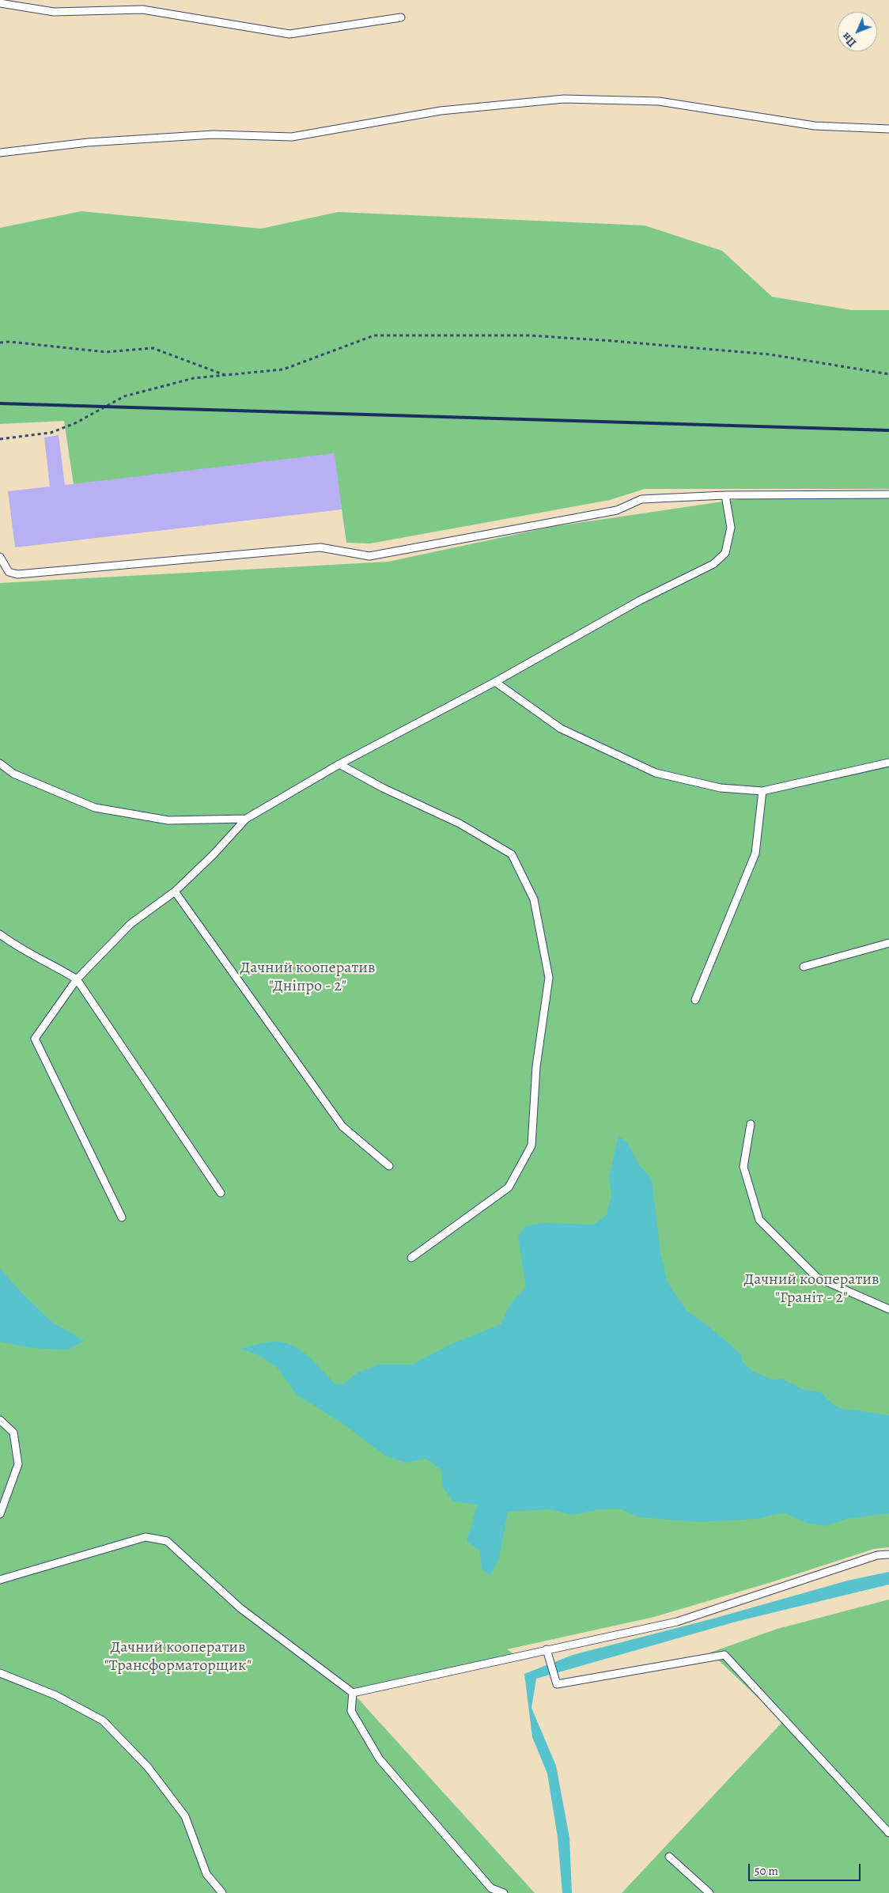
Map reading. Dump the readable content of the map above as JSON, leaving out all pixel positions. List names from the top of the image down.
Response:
{
  "parks": ["Дачний кооператив \"Дніпро - 2\"", "Дачний кооператив \"Граніт - 2\"", "Дачний кооператив \"Трансформаторщик\""],
  "scale_bar": "50 m",
  "north": "bottom left"
}
